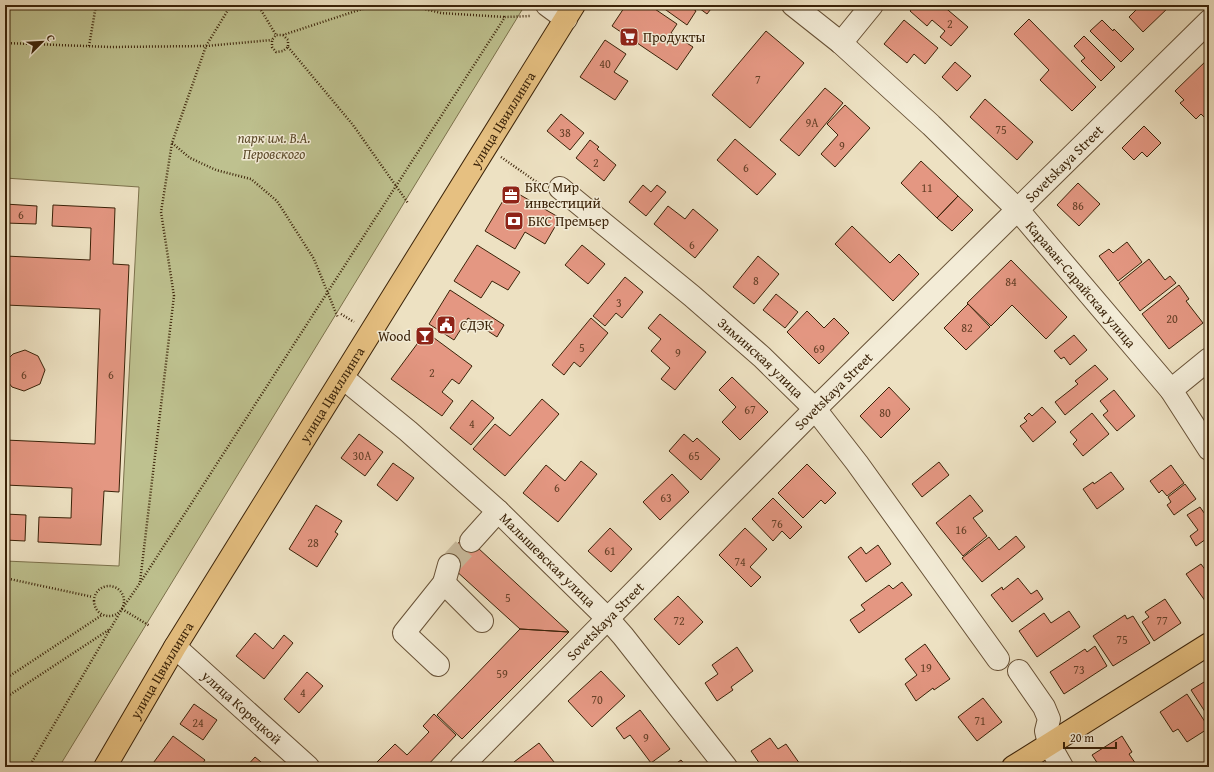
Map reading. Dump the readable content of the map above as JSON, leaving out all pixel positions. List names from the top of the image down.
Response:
{
  "streets": {
    "main road": ["улица Цвиллинга"],
    "street": [
      "Sovetskaya Street",
      "Караван-Сарайская улица",
      "Зиминская улица",
      "Малышевская улица",
      "улица Корецкой"
    ]
  },
  "crossings": [
    ["улица Цвиллинга", "Малышевская улица"],
    ["улица Цвиллинга", "улица Корецкой"],
    ["Sovetskaya Street", "Караван-Сарайская улица"],
    ["Sovetskaya Street", "Зиминская улица"],
    ["Sovetskaya Street", "Малышевская улица"]
  ],
  "parks": ["парк им. В.А. Перовского"],
  "places": {
    "supermarket": ["Продукты"],
    "office": ["БКС Мир инвестиций"],
    "bank": ["БКС Премьер"],
    "public building": ["СДЭК"],
    "bar": ["Wood"]
  },
  "house_numbers": [
    "2",
    "40",
    "7",
    "9А",
    "75",
    "38",
    "9",
    "2",
    "6",
    "11",
    "86",
    "6",
    "6",
    "8",
    "84",
    "3",
    "20",
    "82",
    "5",
    "69",
    "9",
    "2",
    "6",
    "6",
    "67",
    "80",
    "4",
    "30А",
    "65",
    "6",
    "63",
    "76",
    "16",
    "28",
    "61",
    "74",
    "5",
    "72",
    "77",
    "75",
    "19",
    "73",
    "59",
    "4",
    "70",
    "71",
    "24",
    "9"
  ],
  "scale_bar": "20 m",
  "north": "top right"
}
